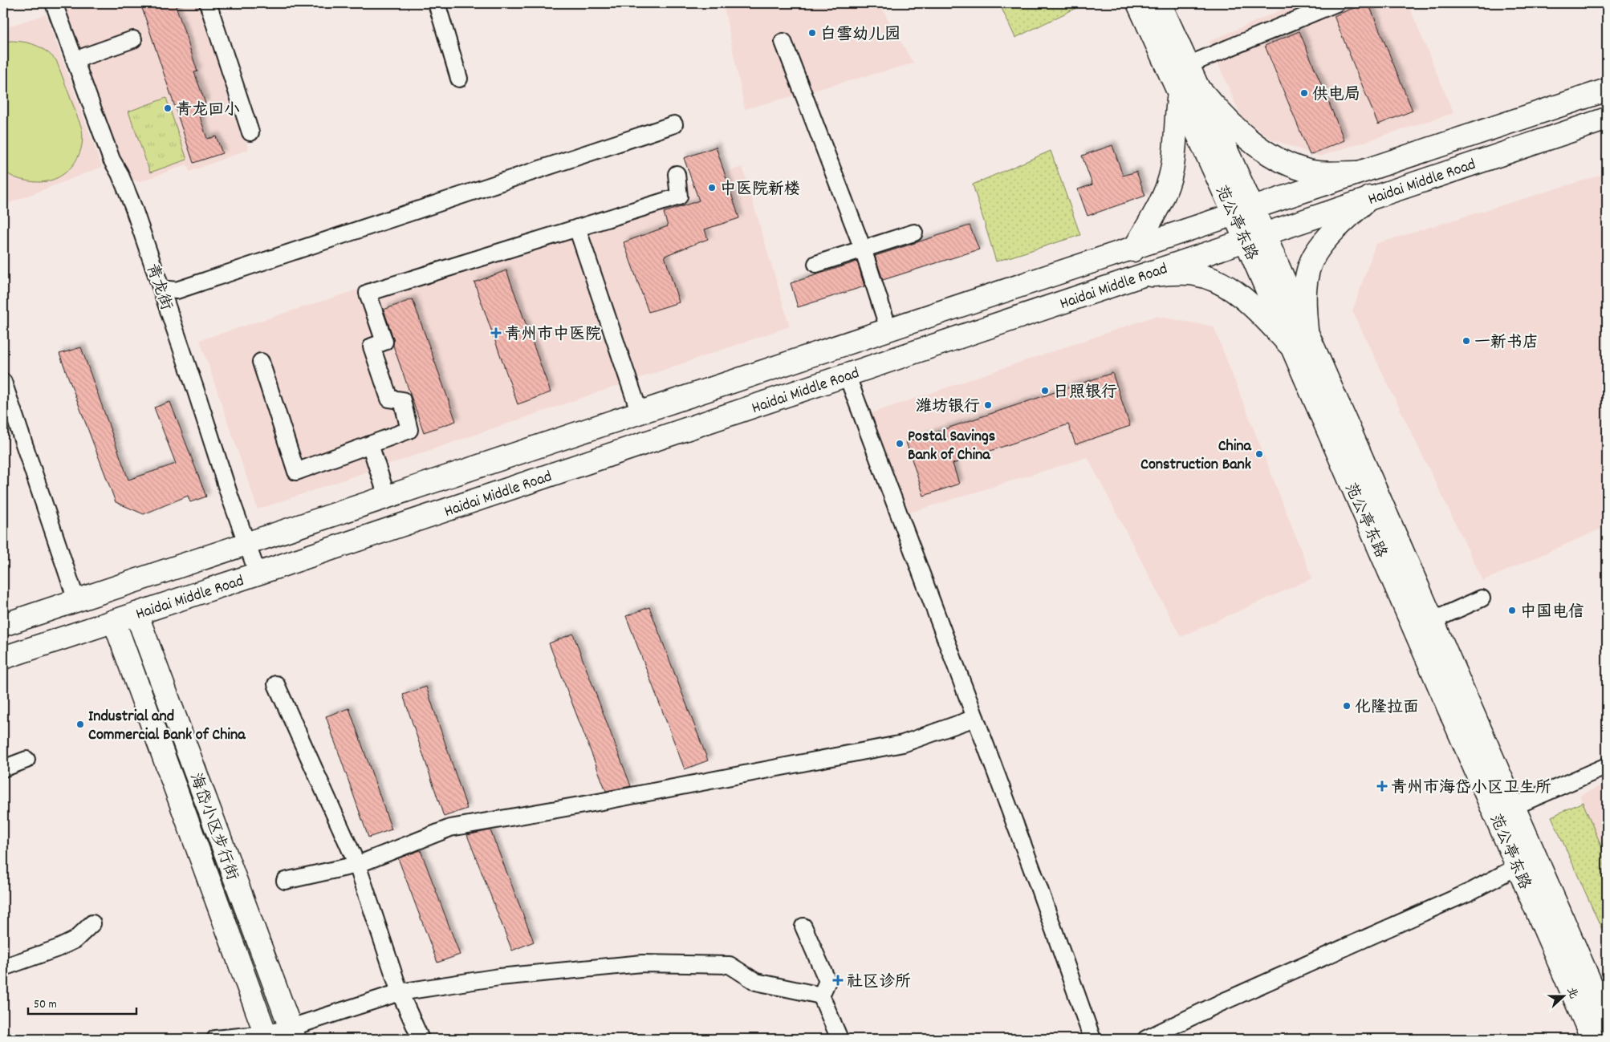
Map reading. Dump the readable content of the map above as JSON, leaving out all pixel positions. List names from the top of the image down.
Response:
{
  "streets": {
    "main road": ["Haidai Middle Road", "范公亭东路", "海岱小区步行街"],
    "street": ["青龙街"]
  },
  "crossings": [
    ["Haidai Middle Road", "范公亭东路"],
    ["Haidai Middle Road", "青龙街"],
    ["Haidai Middle Road", "海岱小区步行街"]
  ],
  "places": {
    "other": [
      "白雪幼儿园",
      "供电局",
      "青龙回小",
      "中医院新楼",
      "一新书店",
      "日照银行",
      "潍坊银行",
      "Postal Savings Bank of China",
      "China Construction Bank",
      "中国电信",
      "化隆拉面",
      "Industrial and Commercial Bank of China"
    ],
    "health": ["青州市中医院", "青州市海岱小区卫生所", "社区诊所"]
  },
  "scale_bar": "50 m",
  "north": "right"
}
